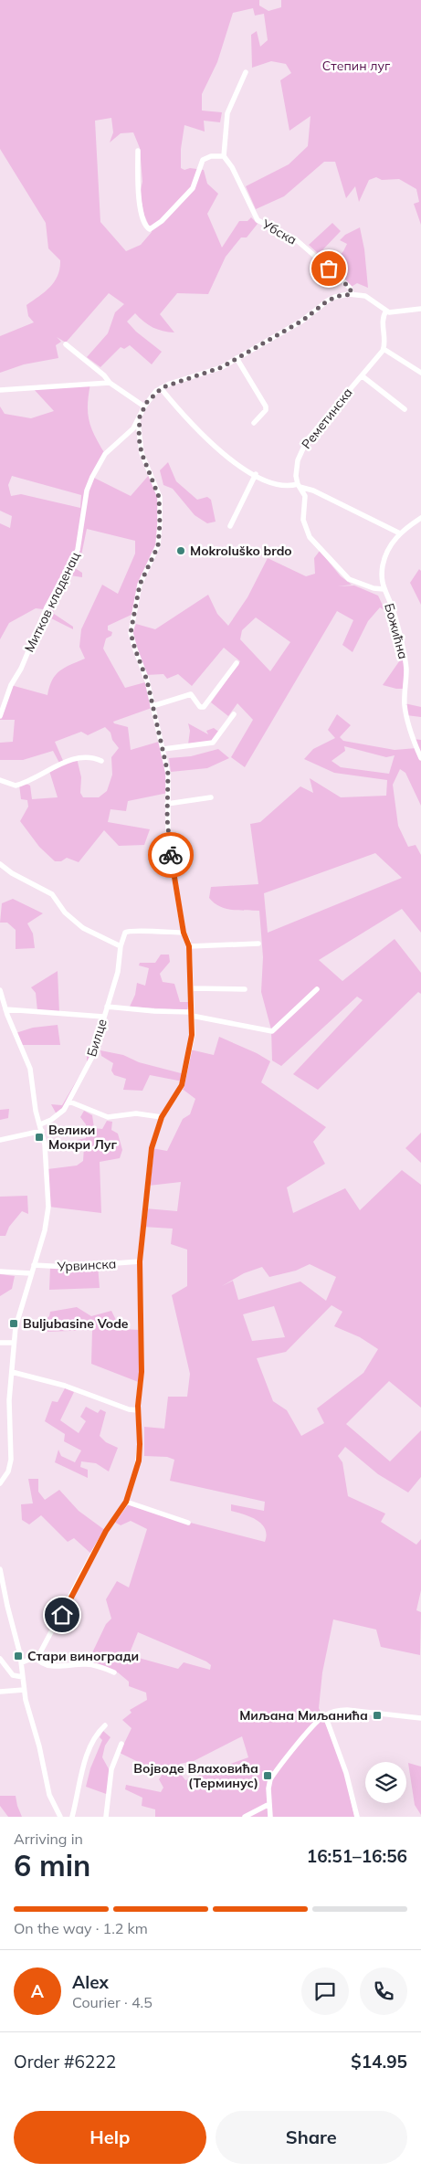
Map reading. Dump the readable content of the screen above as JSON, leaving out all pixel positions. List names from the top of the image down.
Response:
{
  "streets": {
    "street": [
      "Убска",
      "Реметинска",
      "Митков кладенац",
      "Божићна",
      "Билце",
      "Урвинска"
    ]
  },
  "crossings": [
    ["Реметинска", "Божићна"]
  ],
  "parks": ["Степин луг"],
  "places": {
    "other": ["Mokroluško brdo"],
    "transit": [
      "Велики Мокри Луг",
      "Buljubasine Vode",
      "Стари виногради",
      "Миљана Миљанића",
      "Војводе Влаховића (Терминус)"
    ]
  },
  "page": {
    "heading": ["6 min", "Arriving in", "16:51–16:56"],
    "panel": [
      "Alex",
      "Courier · 4.5",
      "Order #6222",
      "$14.95"
    ],
    "bar": "On the way · 1.2 km",
    "round": "A",
    "buttons": ["Help", "Share"]
  }
}
